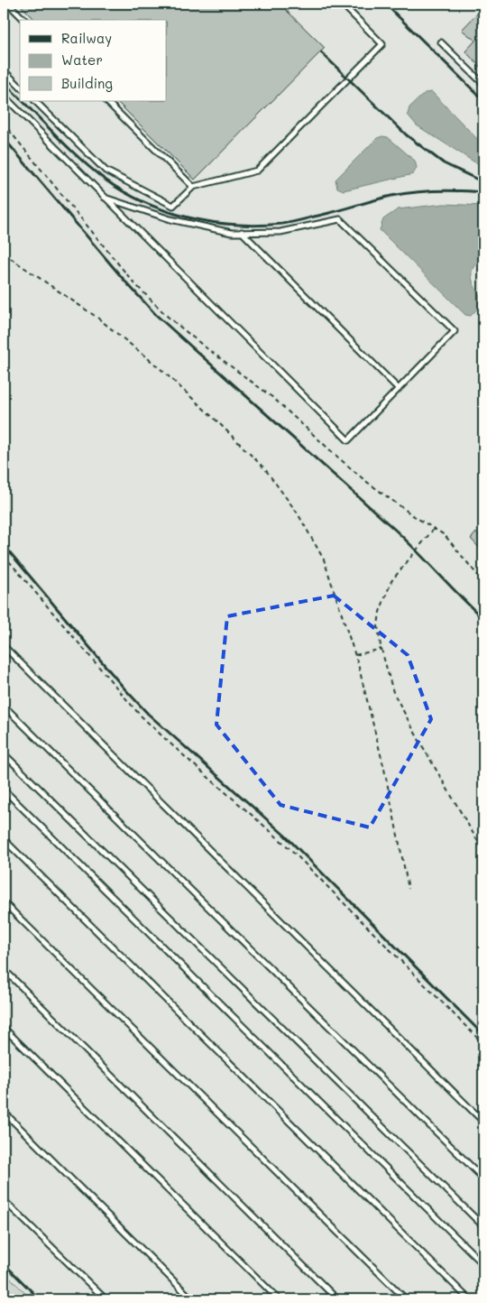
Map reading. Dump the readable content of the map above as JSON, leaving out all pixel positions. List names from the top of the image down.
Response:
{
  "legend": ["Railway", "Water", "Building"]
}
